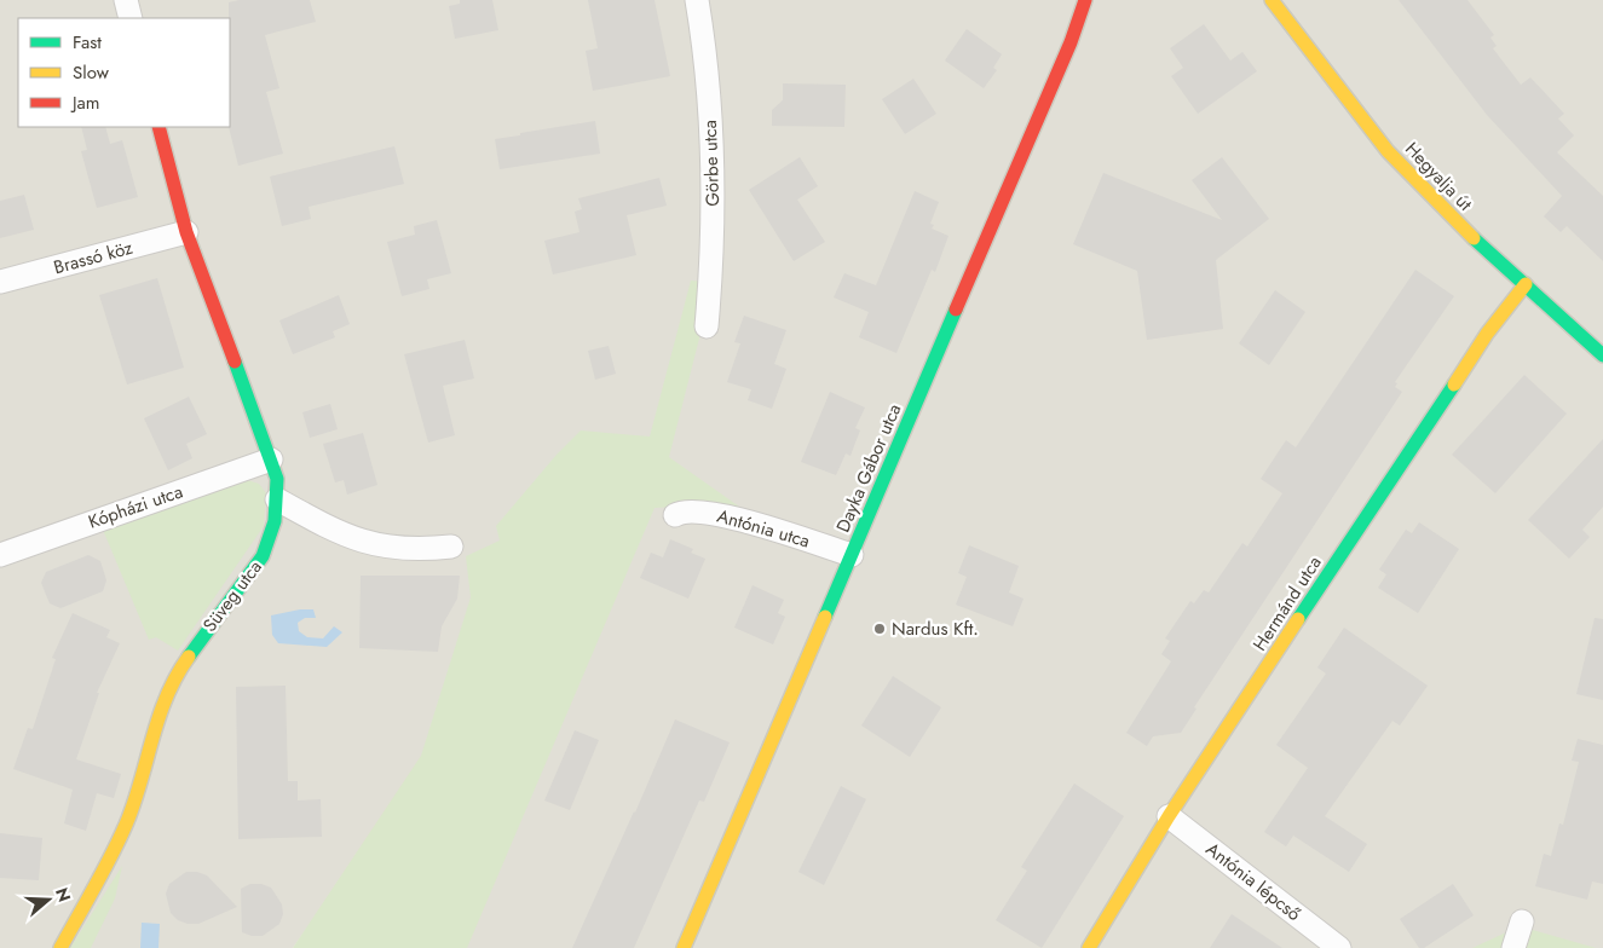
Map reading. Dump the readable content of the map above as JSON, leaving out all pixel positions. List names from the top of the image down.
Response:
{
  "streets": {
    "street": [
      "Görbe utca",
      "Hegyalja út",
      "Brassó köz",
      "Dayka Gábor utca",
      "Kópházi utca",
      "Antónia utca",
      "Süveg utca",
      "Hermánd utca",
      "Antónia lépcső"
    ]
  },
  "crossings": [
    ["Hegyalja út", "Hermánd utca"],
    ["Brassó köz", "Süveg utca"],
    ["Dayka Gábor utca", "Antónia utca"],
    ["Kópházi utca", "Süveg utca"],
    ["Hermánd utca", "Antónia lépcső"]
  ],
  "places": ["Nardus Kft."],
  "legend": ["Fast", "Slow", "Jam"],
  "north": "right"
}
